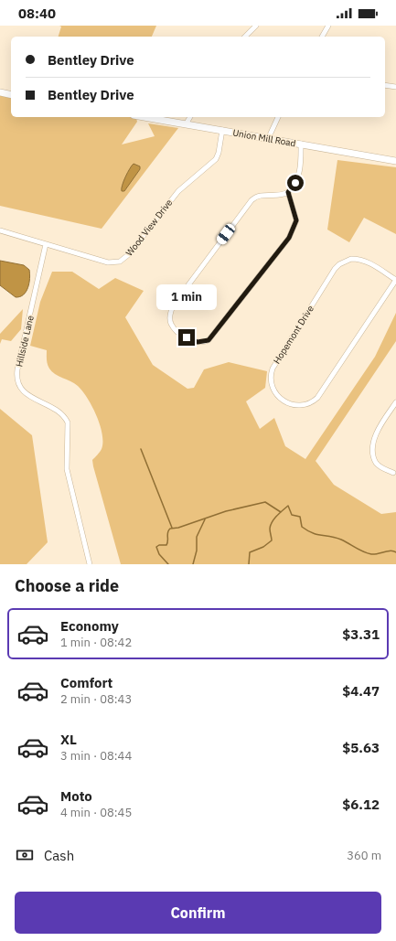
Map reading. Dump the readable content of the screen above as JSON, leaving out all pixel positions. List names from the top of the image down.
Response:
{
  "streets": {
    "street": [
      "Union Mill Road",
      "Wood View Drive",
      "Hopemont Drive",
      "Hillside Lane"
    ]
  },
  "crossings": [
    ["Union Mill Road", "Wood View Drive"],
    ["Wood View Drive", "Hillside Lane"]
  ],
  "page": {
    "status": "08:40",
    "banner": ["Bentley Drive", "Bentley Drive"],
    "bubble": "1 min",
    "heading": "Choose a ride",
    "list": [
      {
        "name": "Economy",
        "note": "1 min · 08:42",
        "value": "$3.31"
      },
      {
        "name": "Comfort",
        "note": "2 min · 08:43",
        "value": "$4.47"
      },
      {
        "name": "XL",
        "note": "3 min · 08:44",
        "value": "$5.63"
      },
      {
        "name": "Moto",
        "note": "4 min · 08:45",
        "value": "$6.12"
      }
    ],
    "pay": ["Cash", "360 m"],
    "buttons": "Confirm"
  }
}
